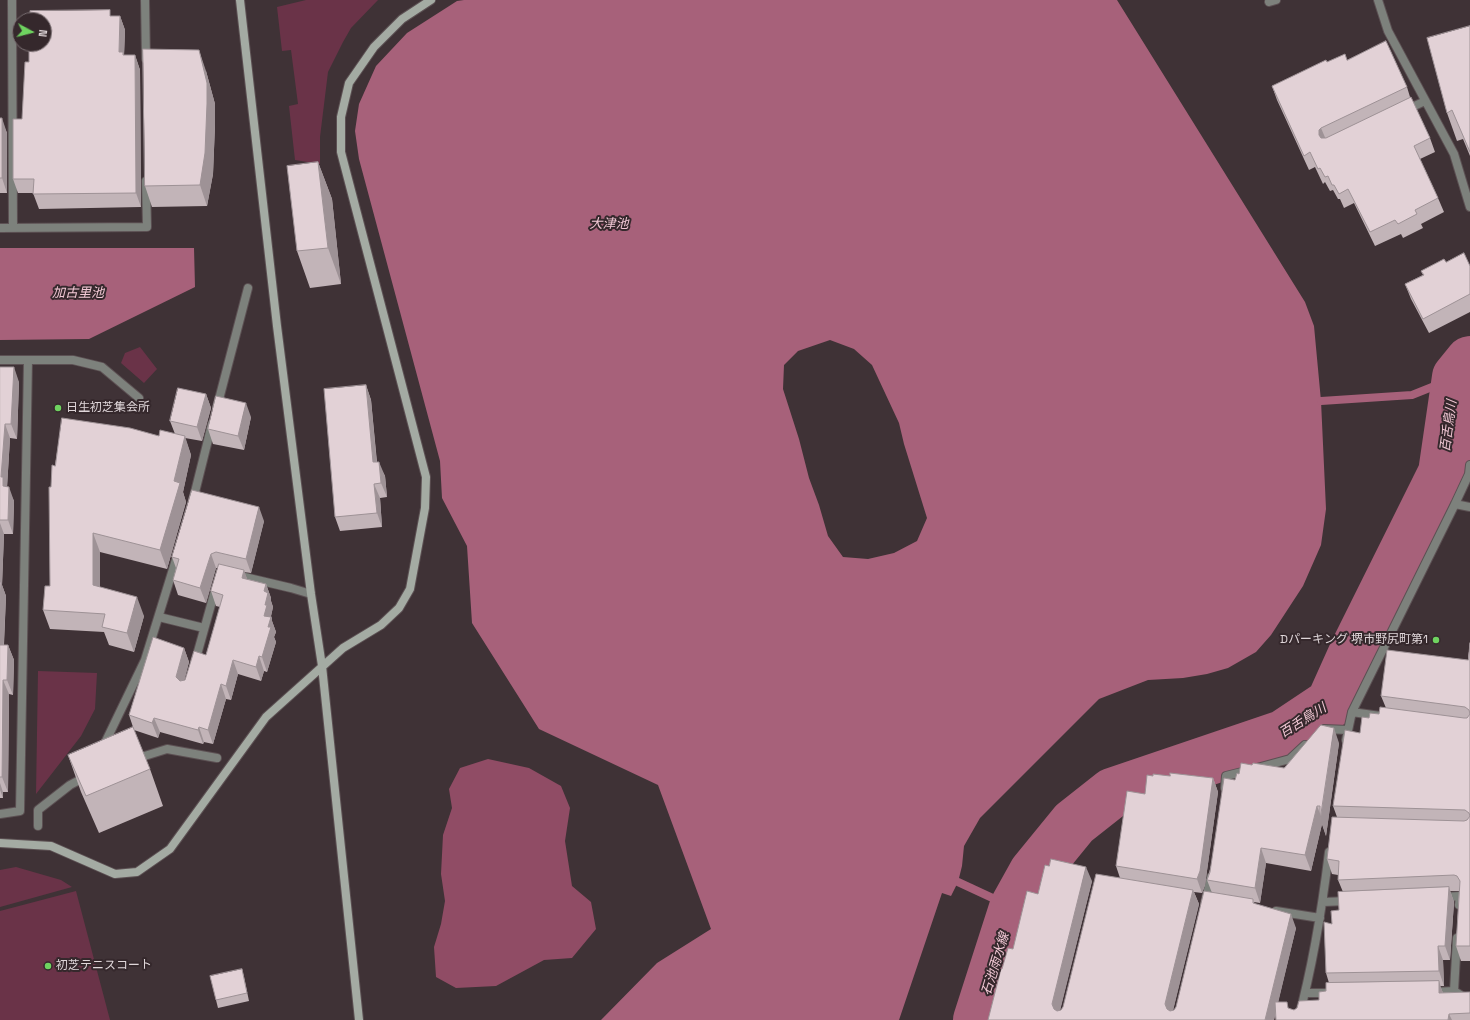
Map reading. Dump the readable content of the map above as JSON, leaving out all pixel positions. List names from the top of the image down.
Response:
{
  "water": [
    "大津池",
    "加古里池",
    "百舌鳥川",
    "石池雨水線"
  ],
  "places": ["日生初芝集会所", "Dパーキング 堺市野尻町第1", "初芝テニスコート"],
  "north": "right"
}
